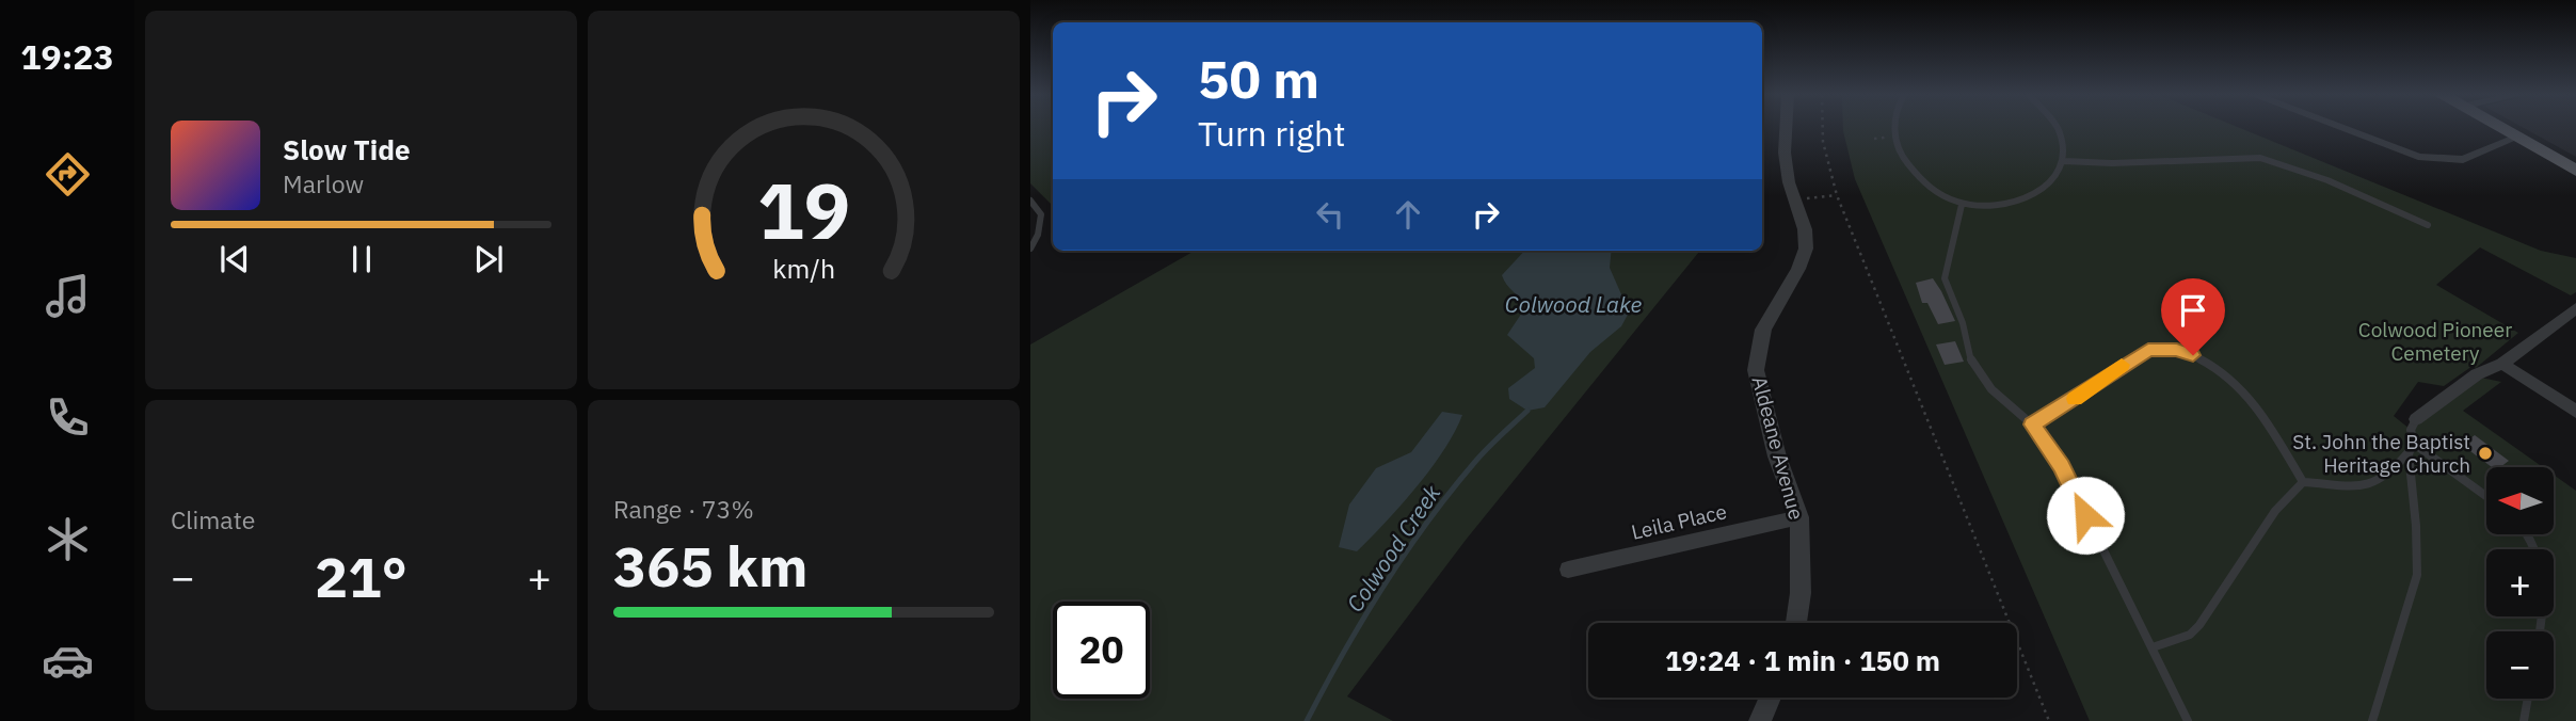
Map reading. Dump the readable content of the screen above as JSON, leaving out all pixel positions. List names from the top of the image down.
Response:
{
  "streets": {
    "street": ["Aldeane Avenue", "Leila Place"]
  },
  "crossings": [
    ["Aldeane Avenue", "Leila Place"]
  ],
  "water": ["Colwood Lake", "Colwood Creek"],
  "parks": ["Colwood Pioneer Cemetery"],
  "places": ["St. John the Baptist Heritage Church"],
  "north": "left",
  "page": {
    "tabs": "19:23",
    "turn": ["50 m", "Turn right"],
    "song": ["Slow Tide", "Marlow"],
    "tile": [
      "Climate",
      ["Range · 73%", "365 km"]
    ],
    "map_buttons": ["+", "−"],
    "heat": ["−", "21°", "+"],
    "limit": "20",
    "trip": "19:24 · 1 min · 150 m",
    "gauge": ["19", "km/h"]
  }
}
